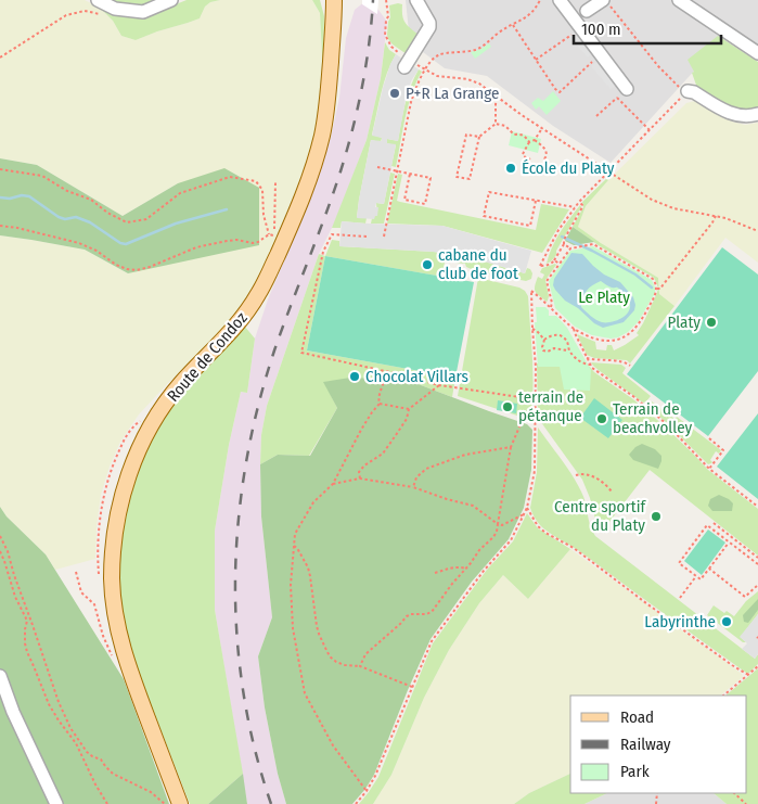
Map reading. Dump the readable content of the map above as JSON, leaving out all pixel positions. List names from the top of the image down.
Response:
{
  "streets": {
    "main road": ["Route de Condoz"]
  },
  "parks": ["Le Platy"],
  "places": [
    "P+R La Grange",
    "École du Platy",
    "cabane du club de foot",
    "Platy",
    "Chocolat Villars",
    "terrain de pétanque",
    "Terrain de beachvolley",
    "Centre sportif du Platy",
    "Labyrinthe"
  ],
  "legend": ["Road", "Railway", "Park"],
  "scale_bar": "100 m"
}
